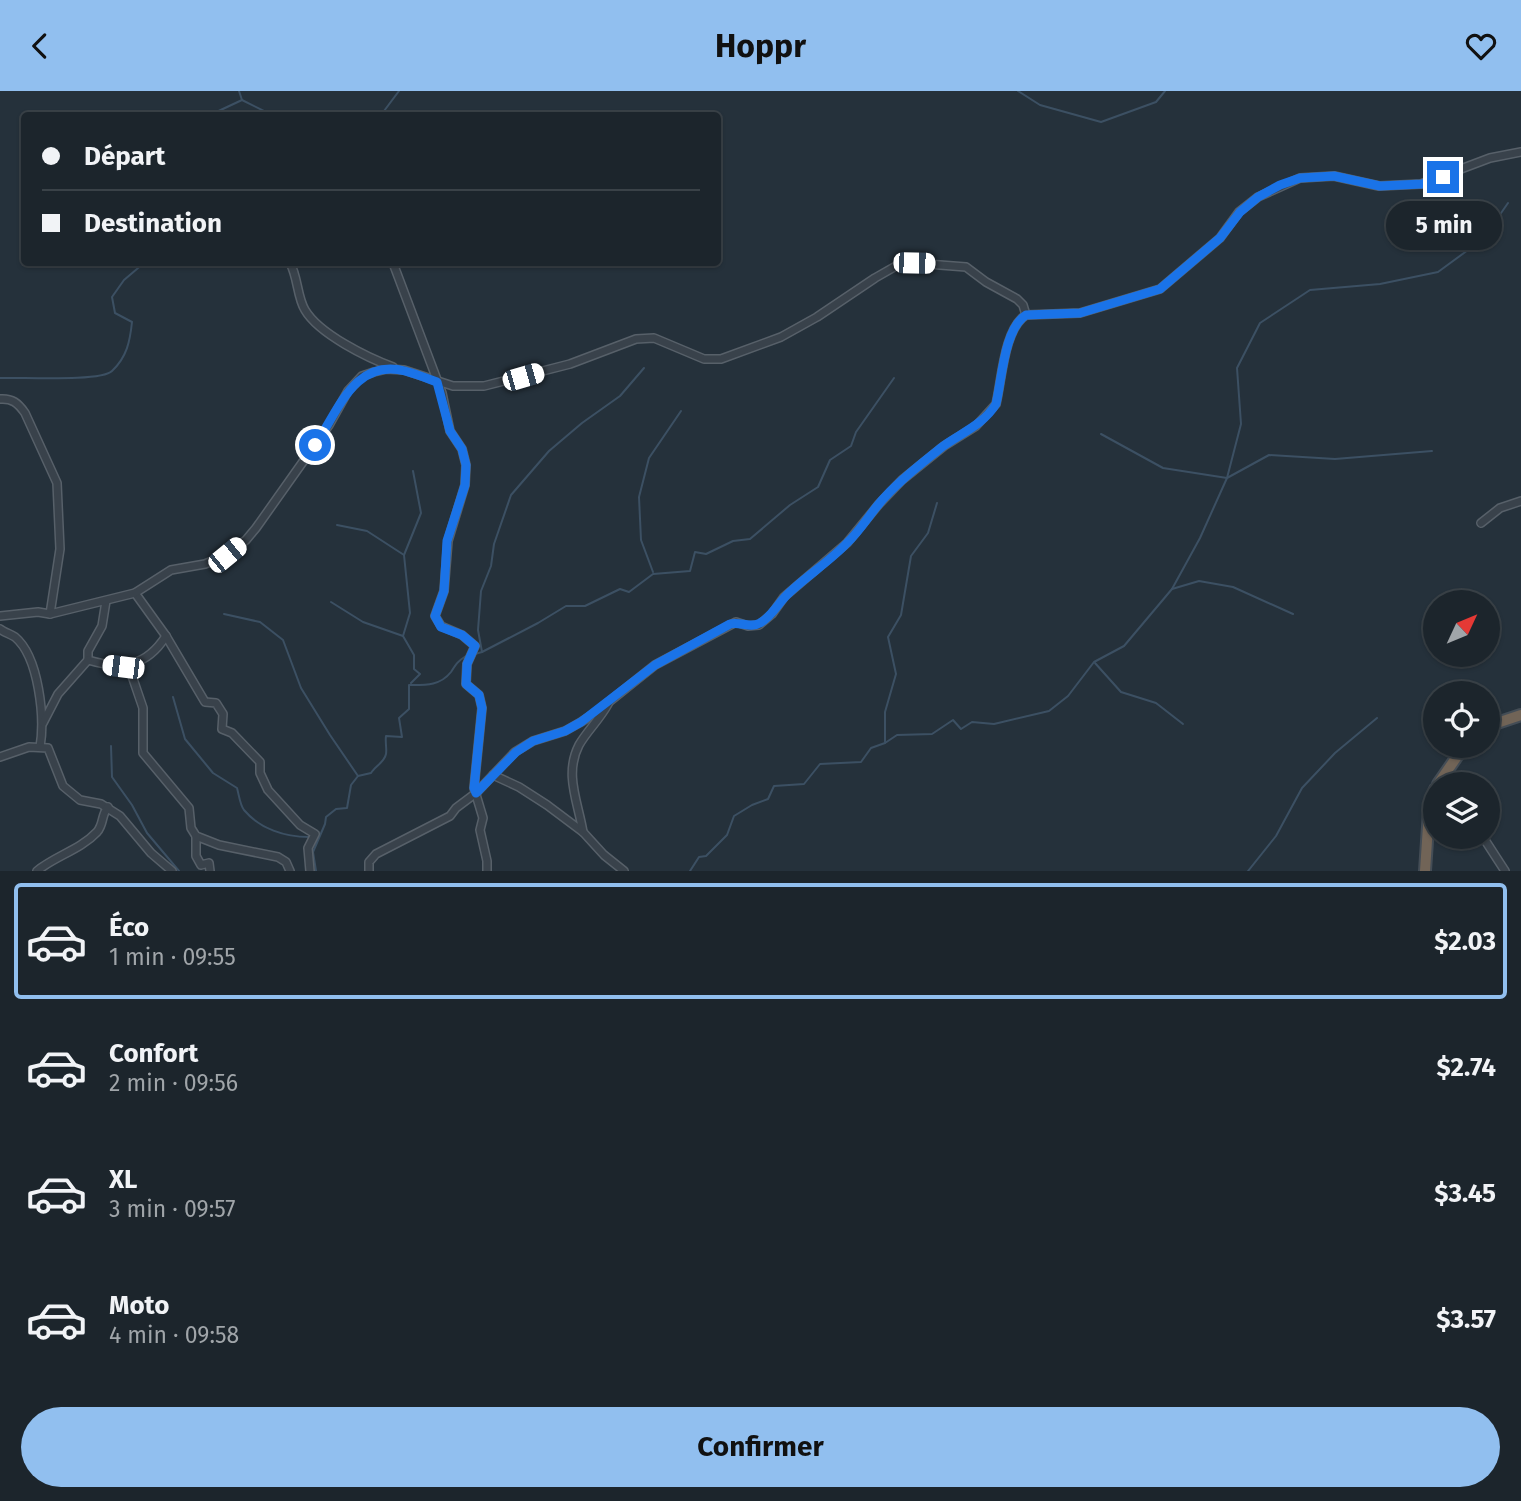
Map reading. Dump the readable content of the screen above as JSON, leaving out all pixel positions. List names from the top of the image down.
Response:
{
  "north": "top right",
  "page": {
    "header": "Hoppr",
    "banner": ["Départ", "Destination"],
    "bubble": "5 min",
    "list": [
      {
        "name": "Éco",
        "note": "1 min · 09:55",
        "value": "$2.03"
      },
      {
        "name": "Confort",
        "note": "2 min · 09:56",
        "value": "$2.74"
      },
      {
        "name": "XL",
        "note": "3 min · 09:57",
        "value": "$3.45"
      },
      {
        "name": "Moto",
        "note": "4 min · 09:58",
        "value": "$3.57"
      }
    ],
    "buttons": "Confirmer"
  }
}
